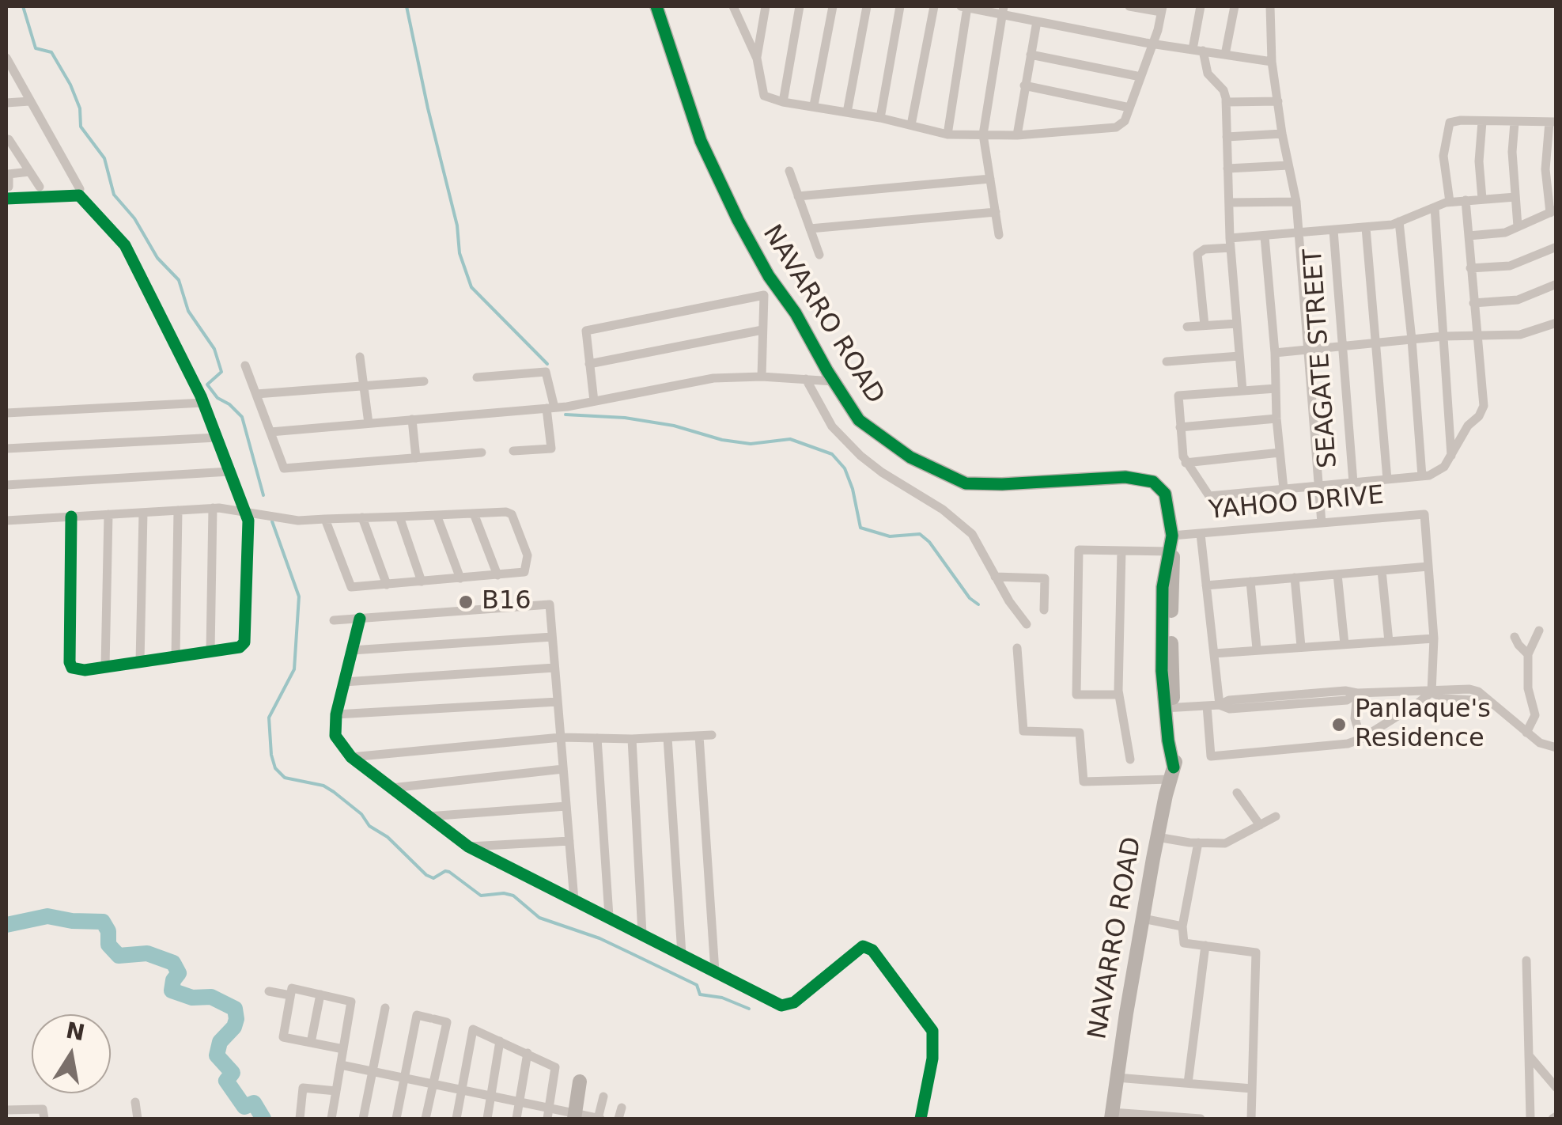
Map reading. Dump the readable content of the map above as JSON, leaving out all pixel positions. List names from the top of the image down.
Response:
{
  "streets": {
    "street": ["NAVARRO ROAD", "SEAGATE STREET", "YAHOO DRIVE"]
  },
  "crossings": [
    ["NAVARRO ROAD", "YAHOO DRIVE"]
  ],
  "places": ["B16", "Panlaque's Residence"],
  "north": "top"
}
